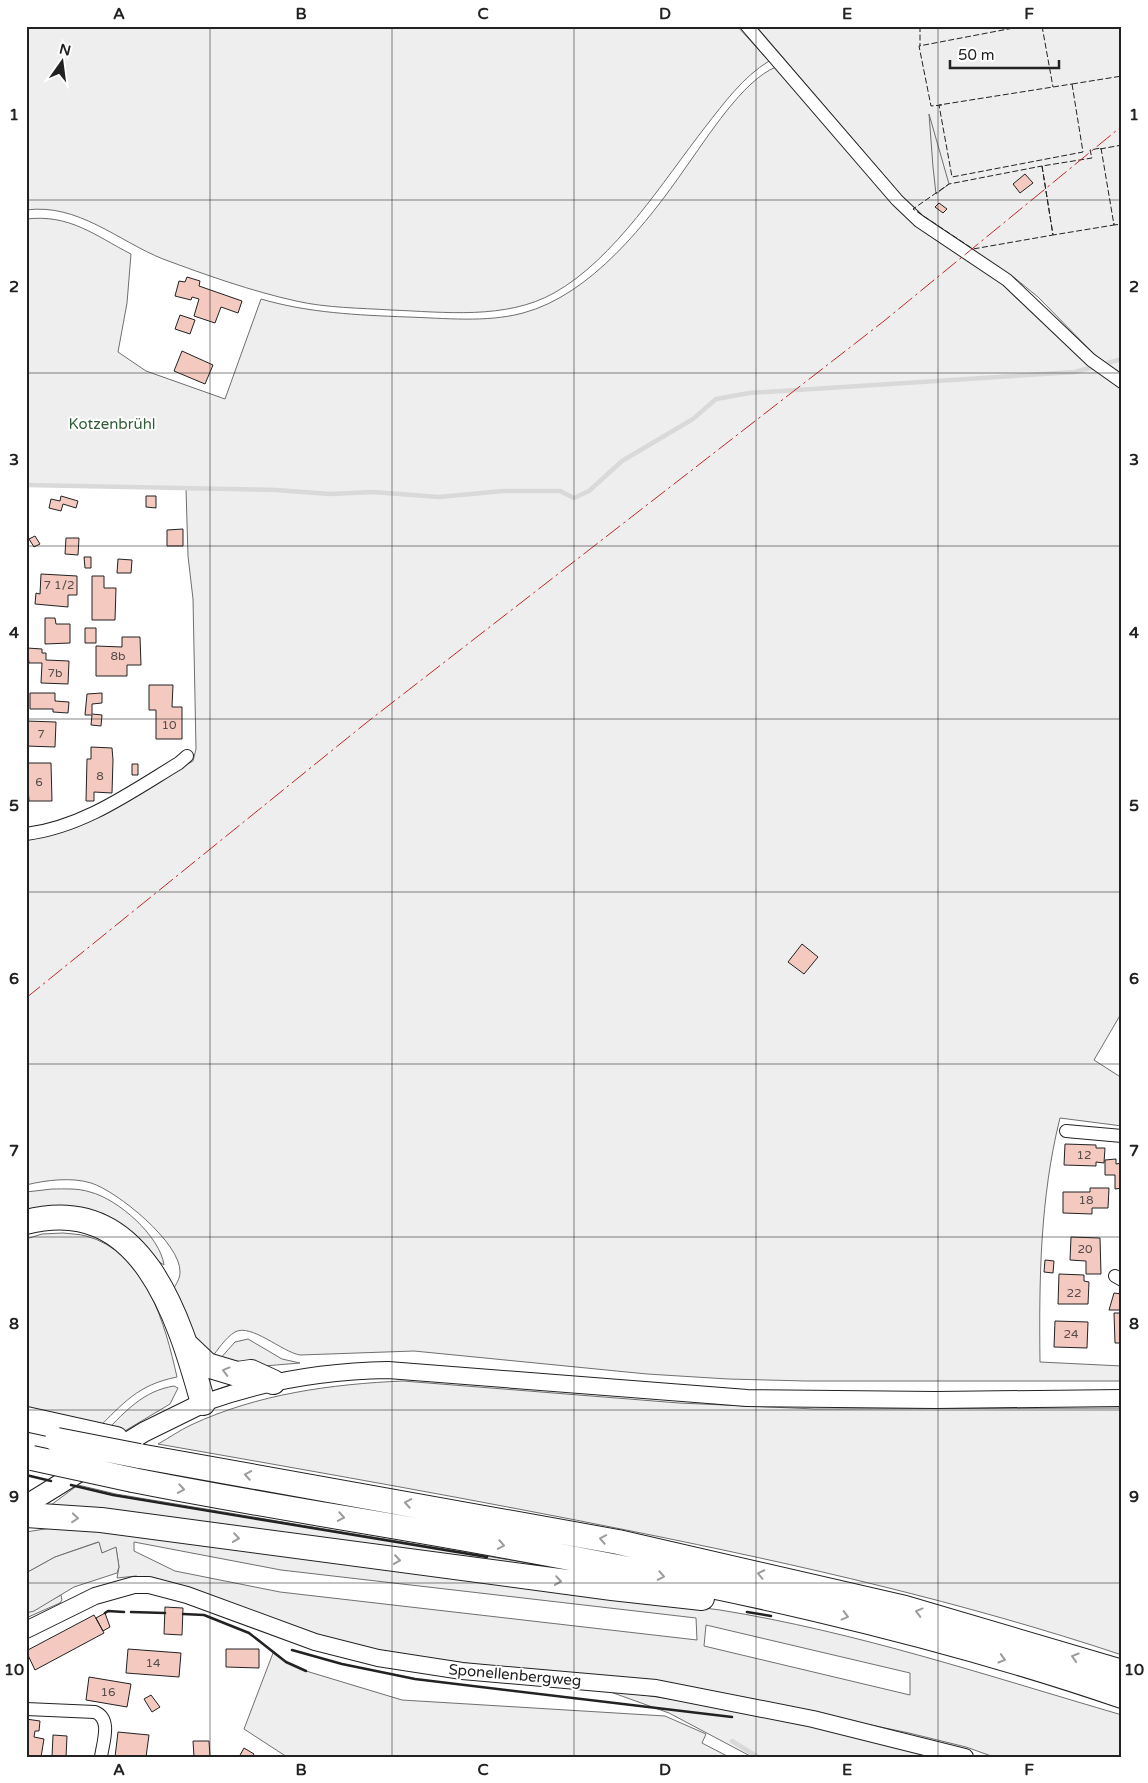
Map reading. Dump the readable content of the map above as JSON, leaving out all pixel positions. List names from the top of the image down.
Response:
{
  "streets": {
    "street": ["Sponellenbergweg"]
  },
  "parks": ["Kotzenbrühl"],
  "house_numbers": [
    "7 1/2",
    "8b",
    "7b",
    "10",
    "7",
    "8",
    "6",
    "12",
    "18",
    "20",
    "22",
    "24",
    "14",
    "16"
  ],
  "scale_bar": "50 m",
  "north": "top",
  "grid": {
    "columns": [
      "A",
      "B",
      "C",
      "D",
      "E",
      "F"
    ],
    "rows": [
      "1",
      "2",
      "3",
      "4",
      "5",
      "6",
      "7",
      "8",
      "9",
      "10"
    ]
  }
}
